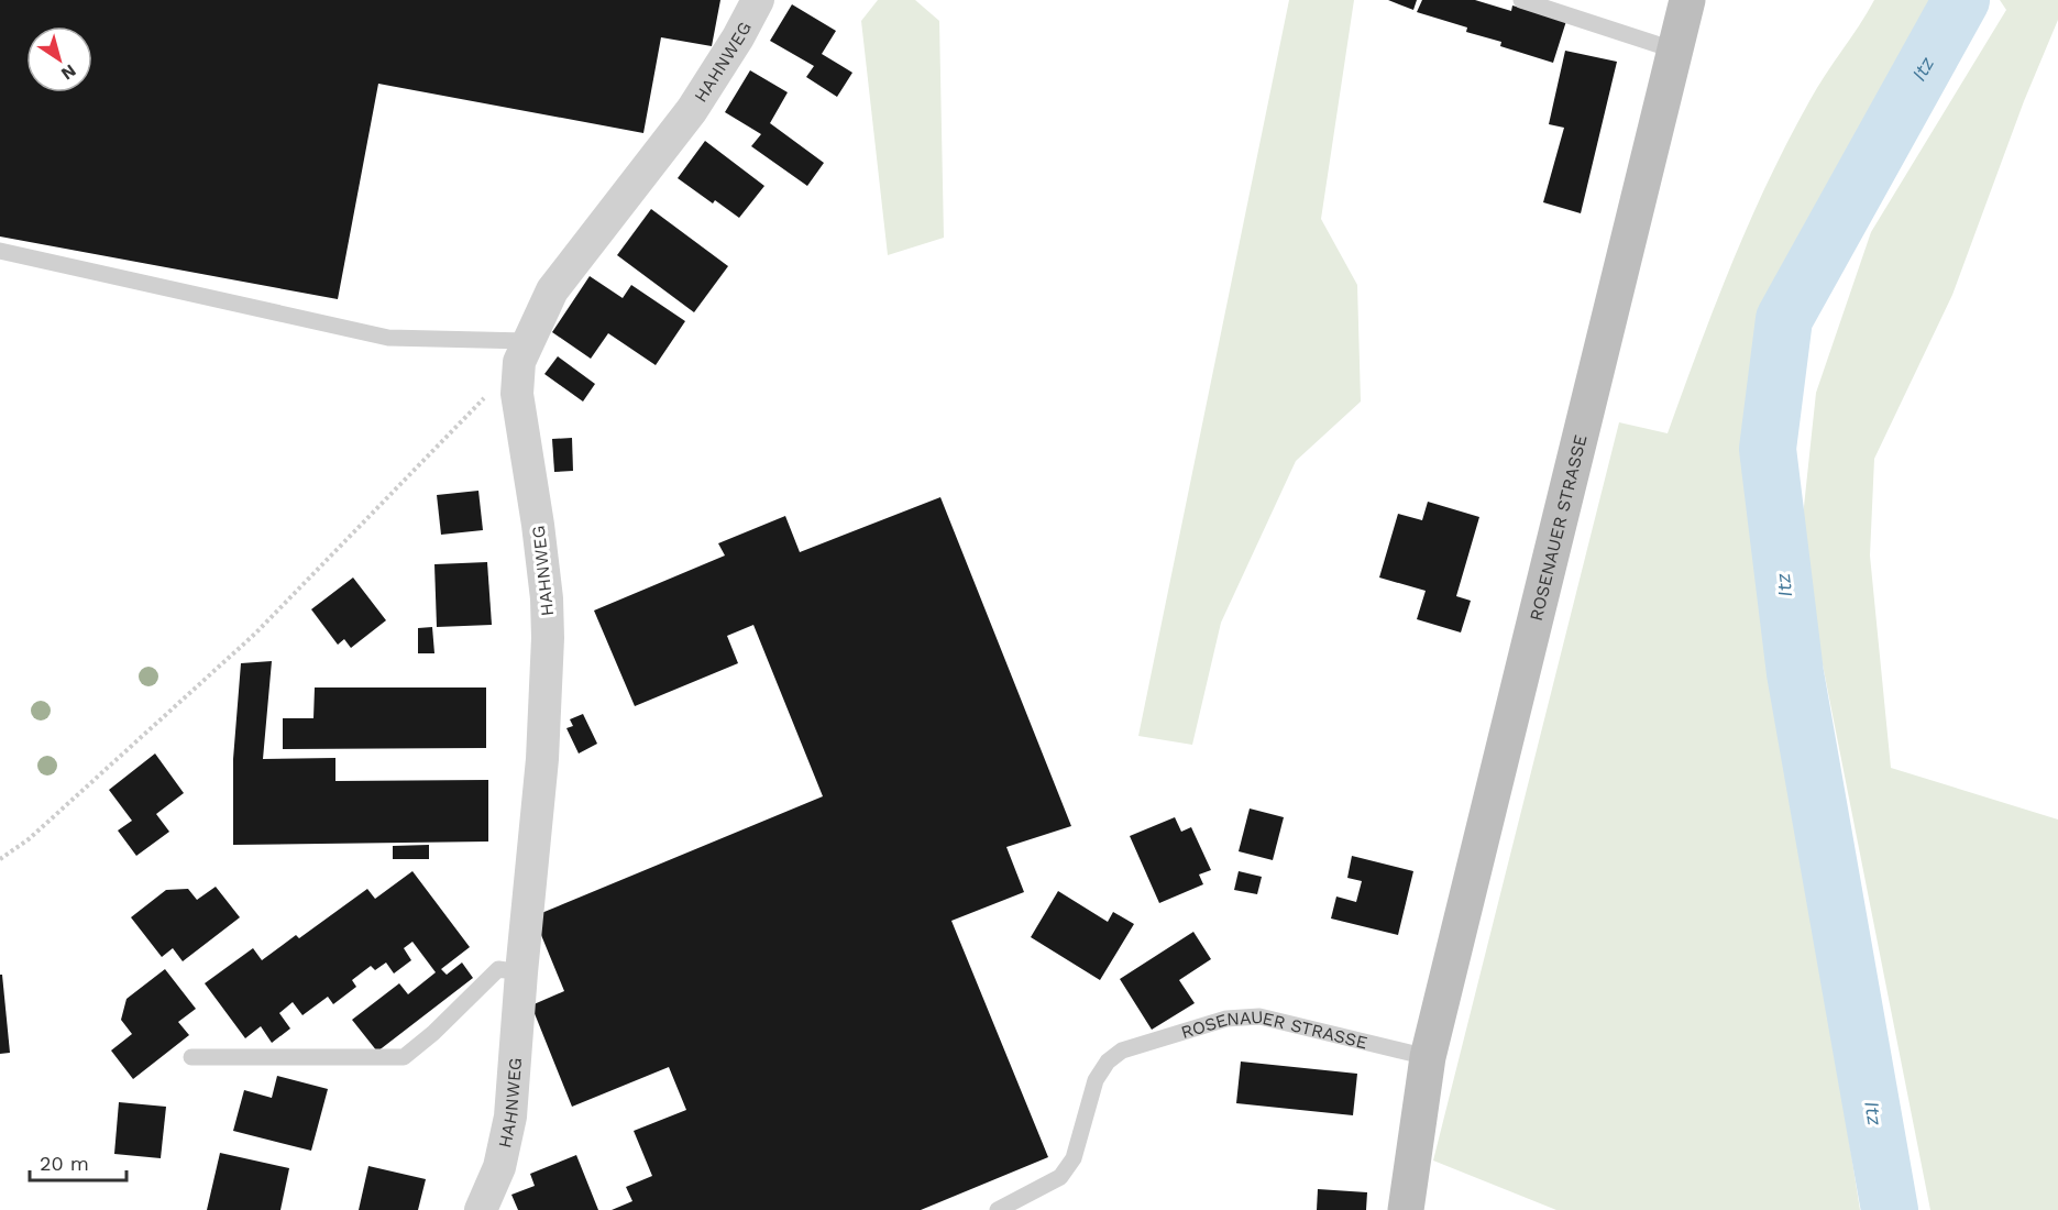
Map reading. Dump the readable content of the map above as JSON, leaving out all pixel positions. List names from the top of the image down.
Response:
{
  "streets": {
    "street": ["HAHNWEG", "ROSENAUER STRASSE"]
  },
  "water": ["Itz"],
  "scale_bar": "20 m",
  "north": "bottom right"
}
